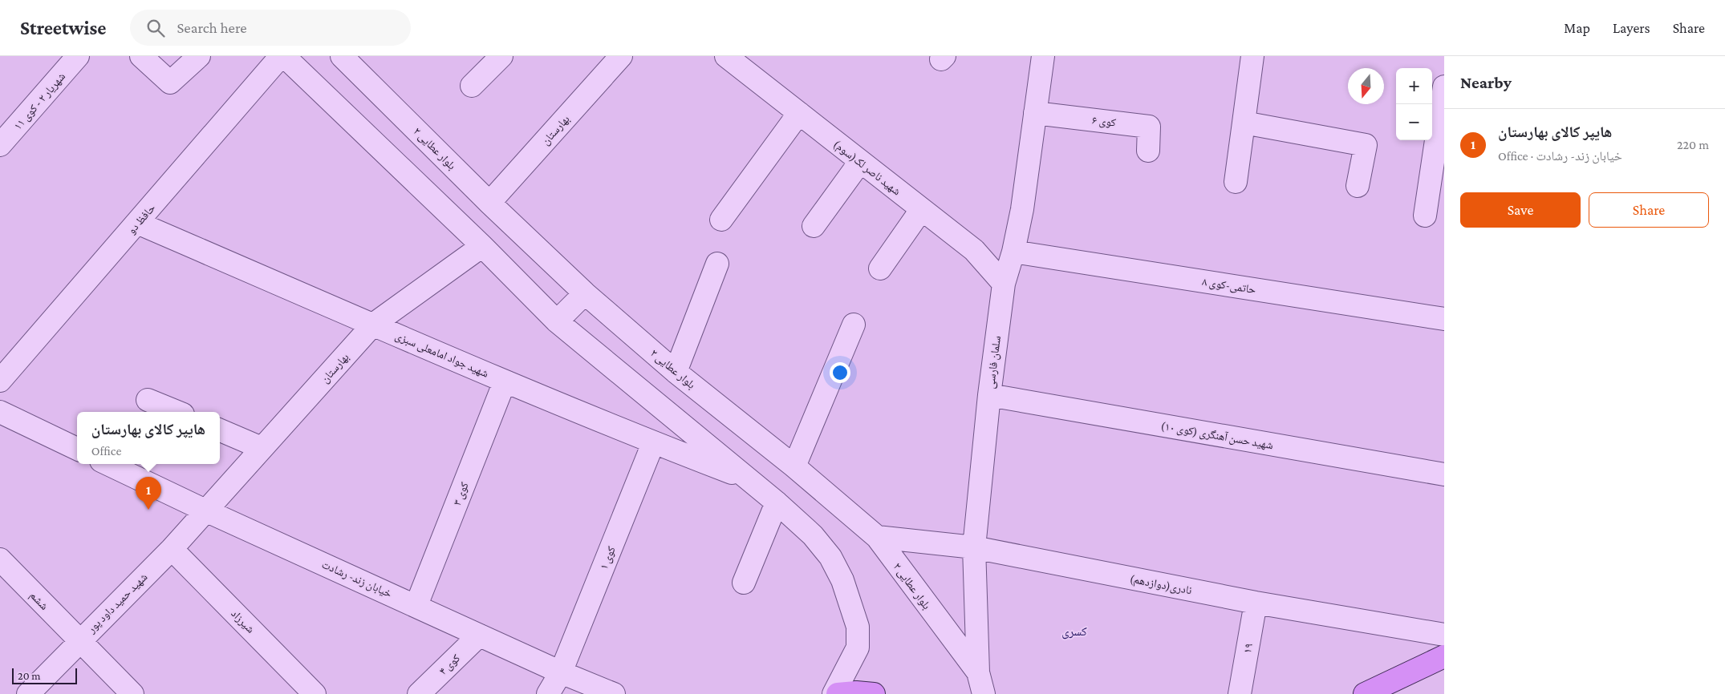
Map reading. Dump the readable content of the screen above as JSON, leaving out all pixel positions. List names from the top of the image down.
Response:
{
  "streets": {
    "street": [
      "شهریار ۲ - کوی ۱۱",
      "کوی ۶",
      "بهارستان",
      "بلوار عطایی ۲",
      "شهید ناصر لک(سوم)",
      "حافظ دو",
      "حاتمی-کوی ۸",
      "شهید جواد امامعلی سبزی",
      "سلمان فارسی",
      "شهید حسن آهنگری (کوی ۱۰)",
      "کوی ۳",
      "کوی ۱",
      "خیابان زند- رشادت",
      "نادری(دوازدهم)",
      "ششم",
      "شهید حمید داود پور",
      "شیرزاد",
      "۱۹",
      "کوی ۴"
    ]
  },
  "crossings": [
    ["کوی ۶", "سلمان فارسی"],
    ["بهارستان", "بلوار عطایی ۲"],
    ["بهارستان", "شهید جواد امامعلی سبزی"],
    ["بهارستان", "خیابان زند- رشادت"],
    ["بهارستان", "شهید حمید داود پور"],
    ["بلوار عطایی ۲", "سلمان فارسی"],
    ["بلوار عطایی ۲", "نادری(دوازدهم)"],
    ["شهید ناصر لک(سوم)", "سلمان فارسی"],
    ["حافظ دو", "شهید جواد امامعلی سبزی"],
    ["حاتمی-کوی ۸", "سلمان فارسی"],
    ["شهید جواد امامعلی سبزی", "کوی ۳"],
    ["شهید جواد امامعلی سبزی", "کوی ۱"],
    ["سلمان فارسی", "شهید حسن آهنگری (کوی ۱۰)"],
    ["سلمان فارسی", "نادری(دوازدهم)"],
    ["کوی ۳", "خیابان زند- رشادت"],
    ["کوی ۱", "خیابان زند- رشادت"],
    ["خیابان زند- رشادت", "شهید حمید داود پور"],
    ["خیابان زند- رشادت", "کوی ۴"],
    ["نادری(دوازدهم)", "۱۹"],
    ["ششم", "شهید حمید داود پور"],
    ["شهید حمید داود پور", "شیرزاد"]
  ],
  "districts": ["کسری"],
  "scale_bar": "20 m",
  "north": "bottom",
  "page": {
    "header": "Streetwise",
    "search": "Search here",
    "nav": ["Map", "Layers", "Share"],
    "heading": "Nearby",
    "map_buttons": ["+", "−"],
    "list": [
      {
        "mark": "1",
        "name": "هایپر کالای بهارستان",
        "note": "Office · خیابان زند- رشادت",
        "value": "220 m"
      }
    ],
    "buttons": ["Save", "Share"],
    "popup": ["هایپر کالای بهارستان", "Office"],
    "pins": "1",
    "scale": "20 m"
  }
}
